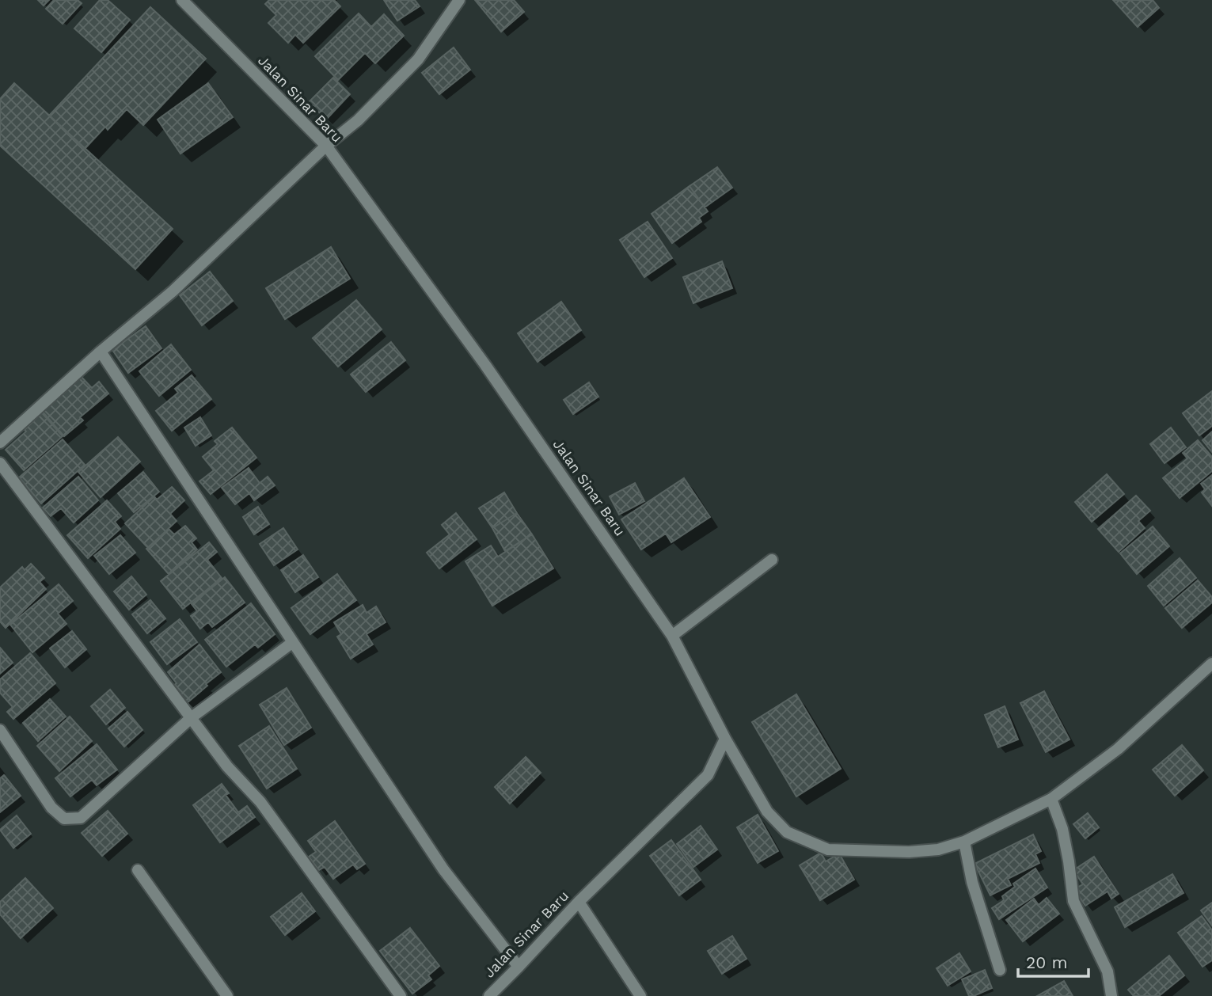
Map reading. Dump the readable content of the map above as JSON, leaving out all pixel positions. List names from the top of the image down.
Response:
{
  "streets": {
    "street": ["Jalan Sinar Baru"]
  },
  "scale_bar": "20 m"
}
